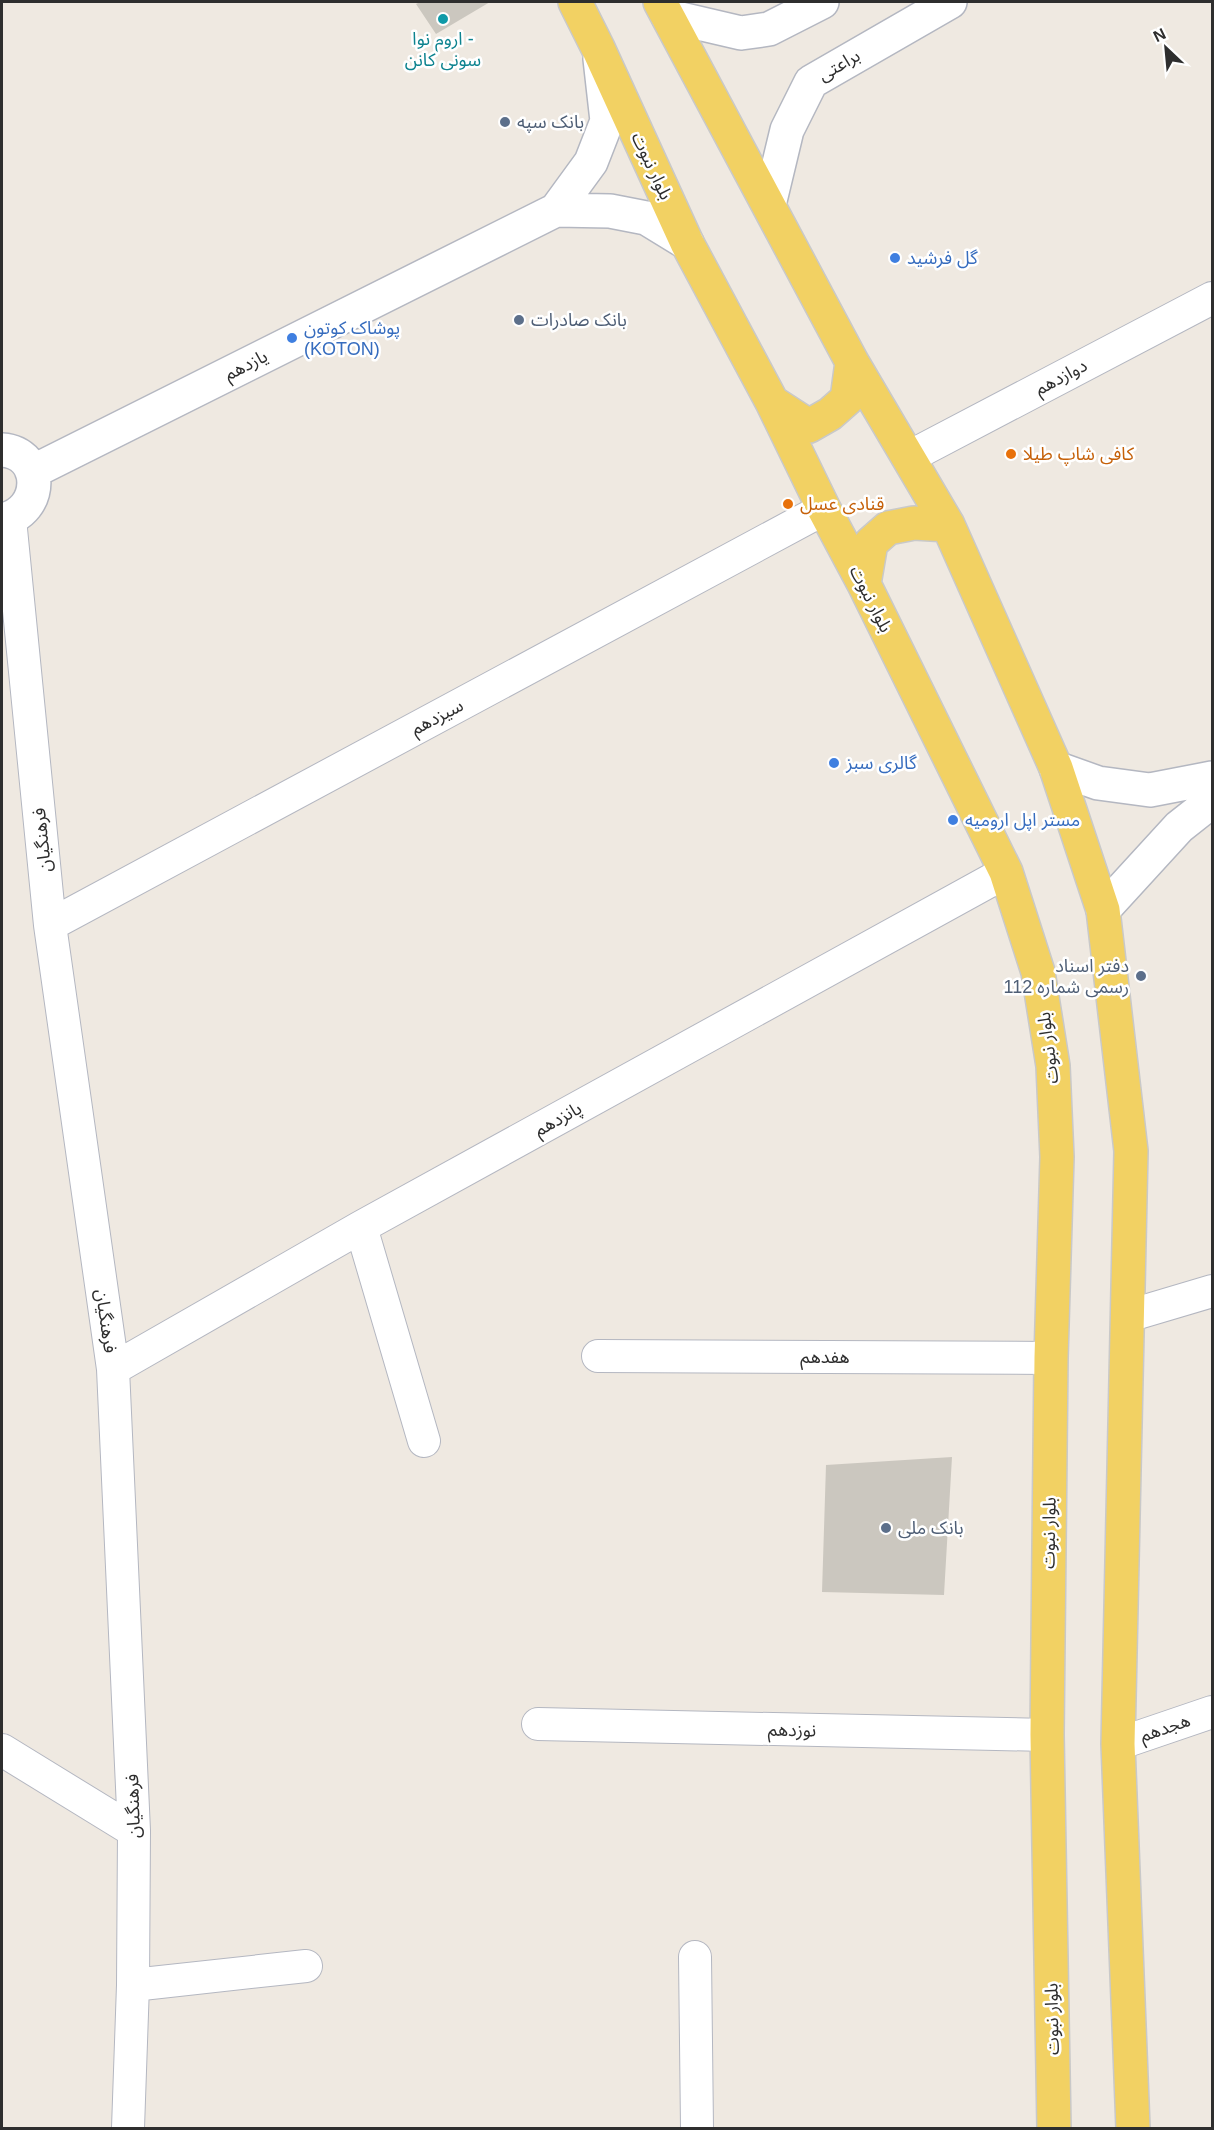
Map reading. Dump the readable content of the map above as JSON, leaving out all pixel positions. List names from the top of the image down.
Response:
{
  "streets": {
    "main road": ["بلوار نبوت"],
    "street": [
      "براعتی",
      "یازدهم",
      "دوازدهم",
      "سیزدهم",
      "فرهنگیان",
      "پانزدهم",
      "هفدهم",
      "هجدهم",
      "نوزدهم"
    ]
  },
  "crossings": [
    ["بلوار نبوت", "سیزدهم"],
    ["بلوار نبوت", "پانزدهم"],
    ["بلوار نبوت", "هفدهم"],
    ["بلوار نبوت", "نوزدهم"],
    ["سیزدهم", "فرهنگیان"],
    ["فرهنگیان", "پانزدهم"]
  ],
  "places": [
    "اروم نوا - سونی کانن",
    "بانک سپه",
    "گل فرشید",
    "بانک صادرات",
    "پوشاک کوتون (KOTON)",
    "کافی شاپ طیلا",
    "قنادی عسل",
    "گالری سبز",
    "مستر اپل ارومیه",
    "دفتر اسناد رسمی شماره 112",
    "بانک ملی"
  ],
  "north": "top left"
}
